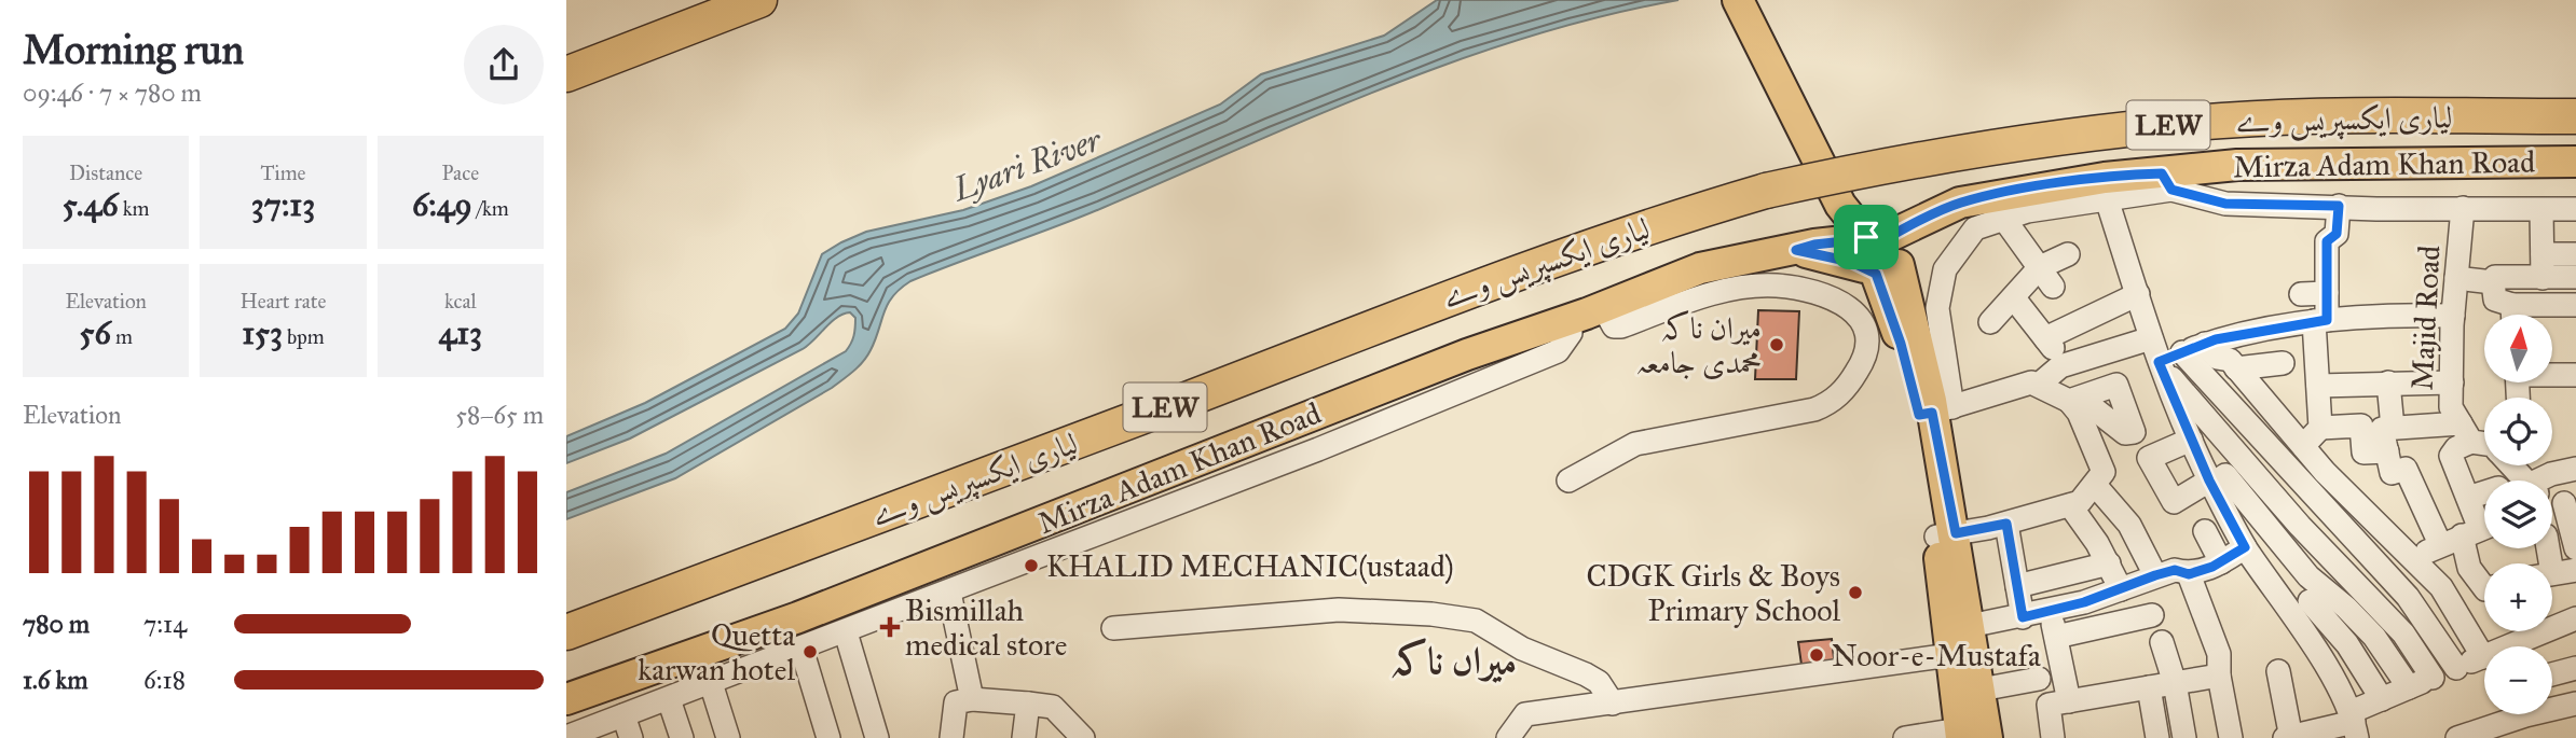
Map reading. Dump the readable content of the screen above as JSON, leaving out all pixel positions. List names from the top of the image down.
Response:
{
  "streets": {
    "highway": ["لیاری ایکسپریس وے", "LEW"],
    "main road": ["Mirza Adam Khan Road"],
    "street": ["Majid Road"]
  },
  "crossings": [
    ["Mirza Adam Khan Road", "Majid Road"]
  ],
  "districts": ["میراں ناکہ"],
  "water": ["Lyari River"],
  "places": {
    "other": [
      "میران ناکہ محمدی جامعہ",
      "KHALID MECHANIC(ustaad)",
      "CDGK Girls & Boys Primary School",
      "Quetta karwan hotel",
      "Noor-e-Mustafa"
    ],
    "health": ["Bismillah medical store"]
  },
  "north": "top",
  "page": {
    "heading": ["Morning run", "09:46 · 7 × 780 m"],
    "stats": [
      ["Distance", "5.46 km"],
      ["Time", "37:13"],
      ["Pace", "6:49 /km"],
      ["Elevation", "56 m"],
      ["Heart rate", "153 bpm"],
      ["kcal", "413"]
    ],
    "map_buttons": ["+", "−"],
    "chart": ["Elevation", "58–65 m"],
    "list": [
      {
        "name": "780 m",
        "note": "7:14"
      },
      {
        "name": "1.6 km",
        "note": "6:18"
      }
    ]
  }
}
